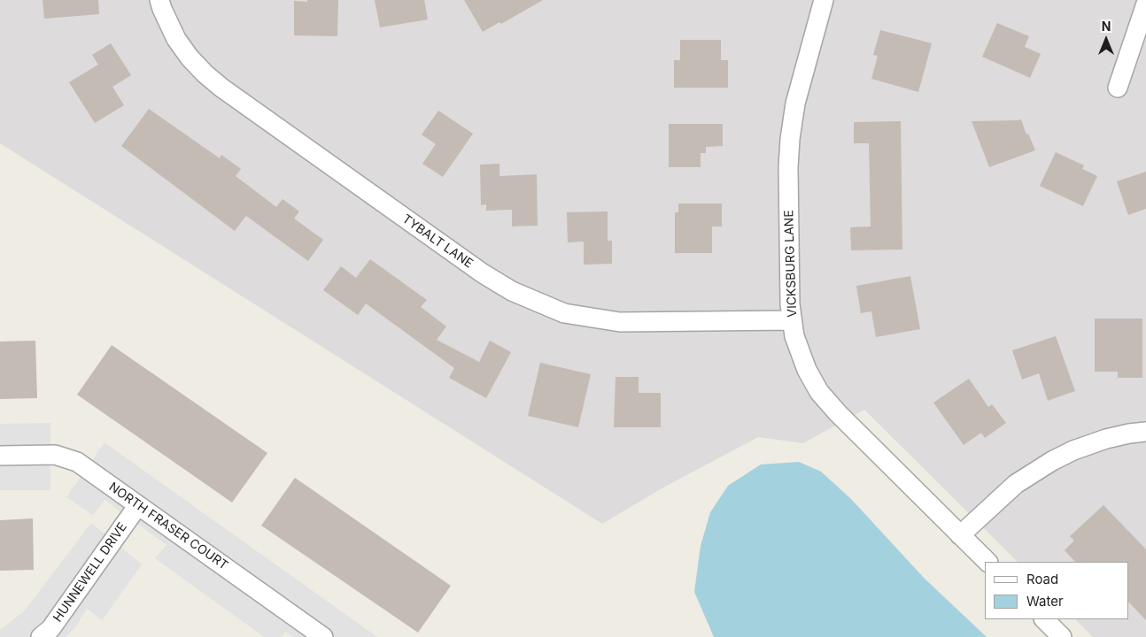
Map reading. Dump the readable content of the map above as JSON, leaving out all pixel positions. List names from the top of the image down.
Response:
{
  "streets": {
    "street": [
      "TYBALT LANE",
      "VICKSBURG LANE",
      "NORTH FRASER COURT",
      "HUNNEWELL DRIVE"
    ]
  },
  "crossings": [
    ["TYBALT LANE", "VICKSBURG LANE"],
    ["NORTH FRASER COURT", "HUNNEWELL DRIVE"]
  ],
  "legend": ["Road", "Water"],
  "north": "top"
}
